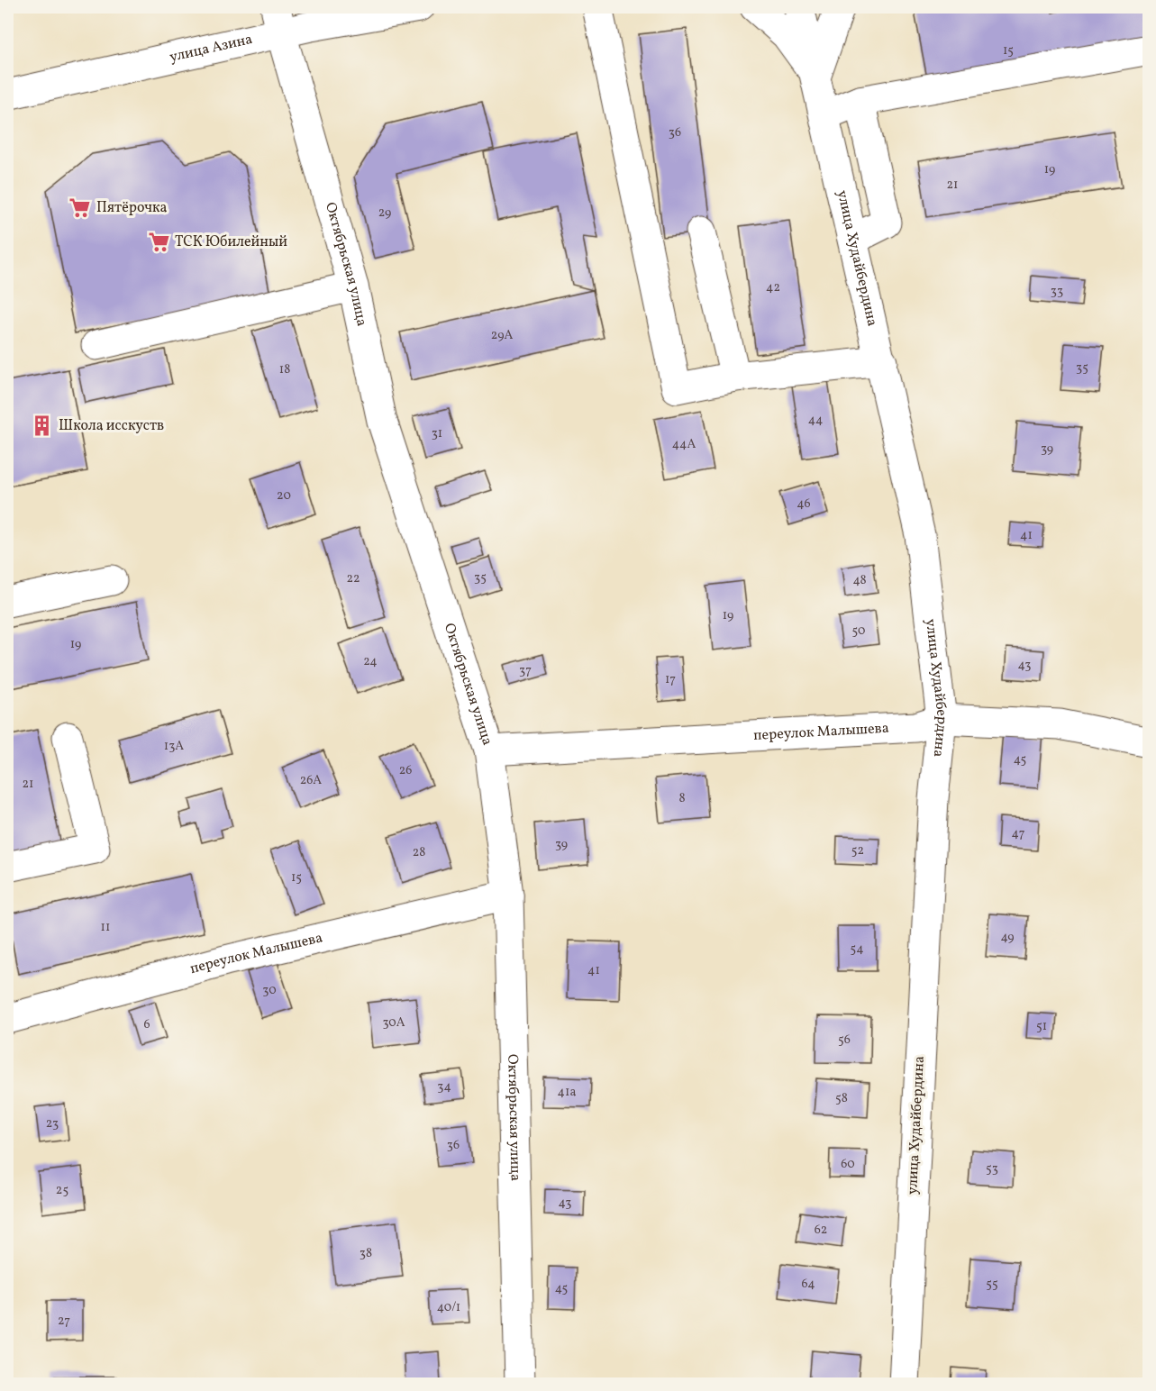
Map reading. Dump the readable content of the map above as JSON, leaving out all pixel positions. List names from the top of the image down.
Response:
{
  "streets": {
    "street": [
      "улица Азина",
      "улица Худайбердина",
      "Октябрьская улица",
      "переулок Малышева"
    ]
  },
  "crossings": [
    ["улица Азина", "Октябрьская улица"],
    ["улица Худайбердина", "переулок Малышева"],
    ["Октябрьская улица", "переулок Малышева"]
  ],
  "places": {
    "supermarket": ["Пятёрочка", "ТСК Юбилейный"],
    "building": ["Школа исскуств"]
  },
  "house_numbers": [
    "15",
    "36",
    "19",
    "21",
    "29",
    "42",
    "33",
    "29А",
    "35",
    "18",
    "44",
    "31",
    "44А",
    "39",
    "20",
    "46",
    "41",
    "35",
    "22",
    "48",
    "19",
    "50",
    "19",
    "24",
    "43",
    "37",
    "17",
    "13А",
    "45",
    "26",
    "26А",
    "21",
    "8",
    "47",
    "39",
    "52",
    "28",
    "15",
    "11",
    "49",
    "54",
    "41",
    "30",
    "30А",
    "6",
    "51",
    "56",
    "34",
    "41а",
    "58",
    "23",
    "36",
    "60",
    "53",
    "25",
    "43",
    "62",
    "38",
    "64",
    "55",
    "45",
    "40/1",
    "27"
  ]
}
